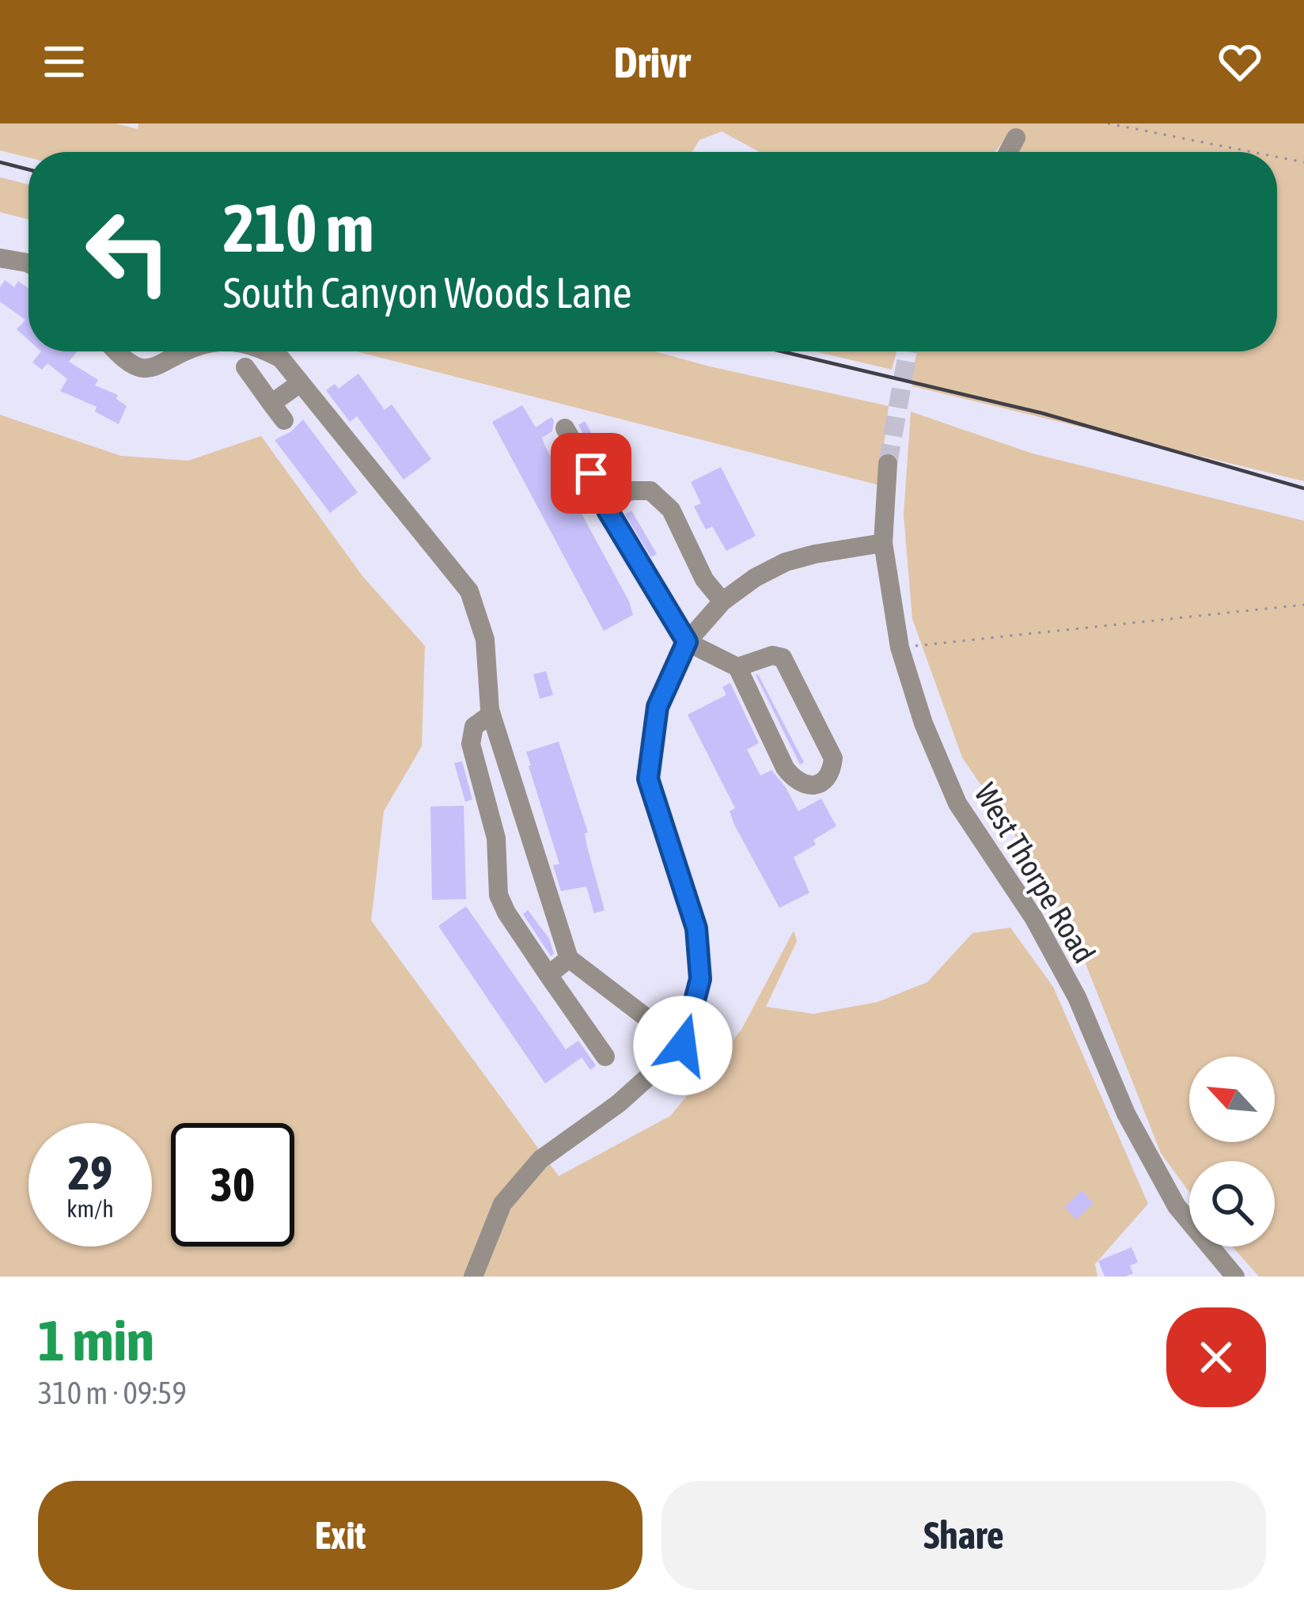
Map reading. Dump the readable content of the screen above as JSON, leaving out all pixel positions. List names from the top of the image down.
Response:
{
  "streets": {
    "street": ["West Thorpe Road"]
  },
  "north": "top left",
  "page": {
    "header": "Drivr",
    "turn": ["210 m", "South Canyon Woods Lane"],
    "speed": "29 km/h",
    "limit": "30",
    "heading": ["1 min", "310 m · 09:59"],
    "buttons": ["Exit", "Share"]
  }
}
